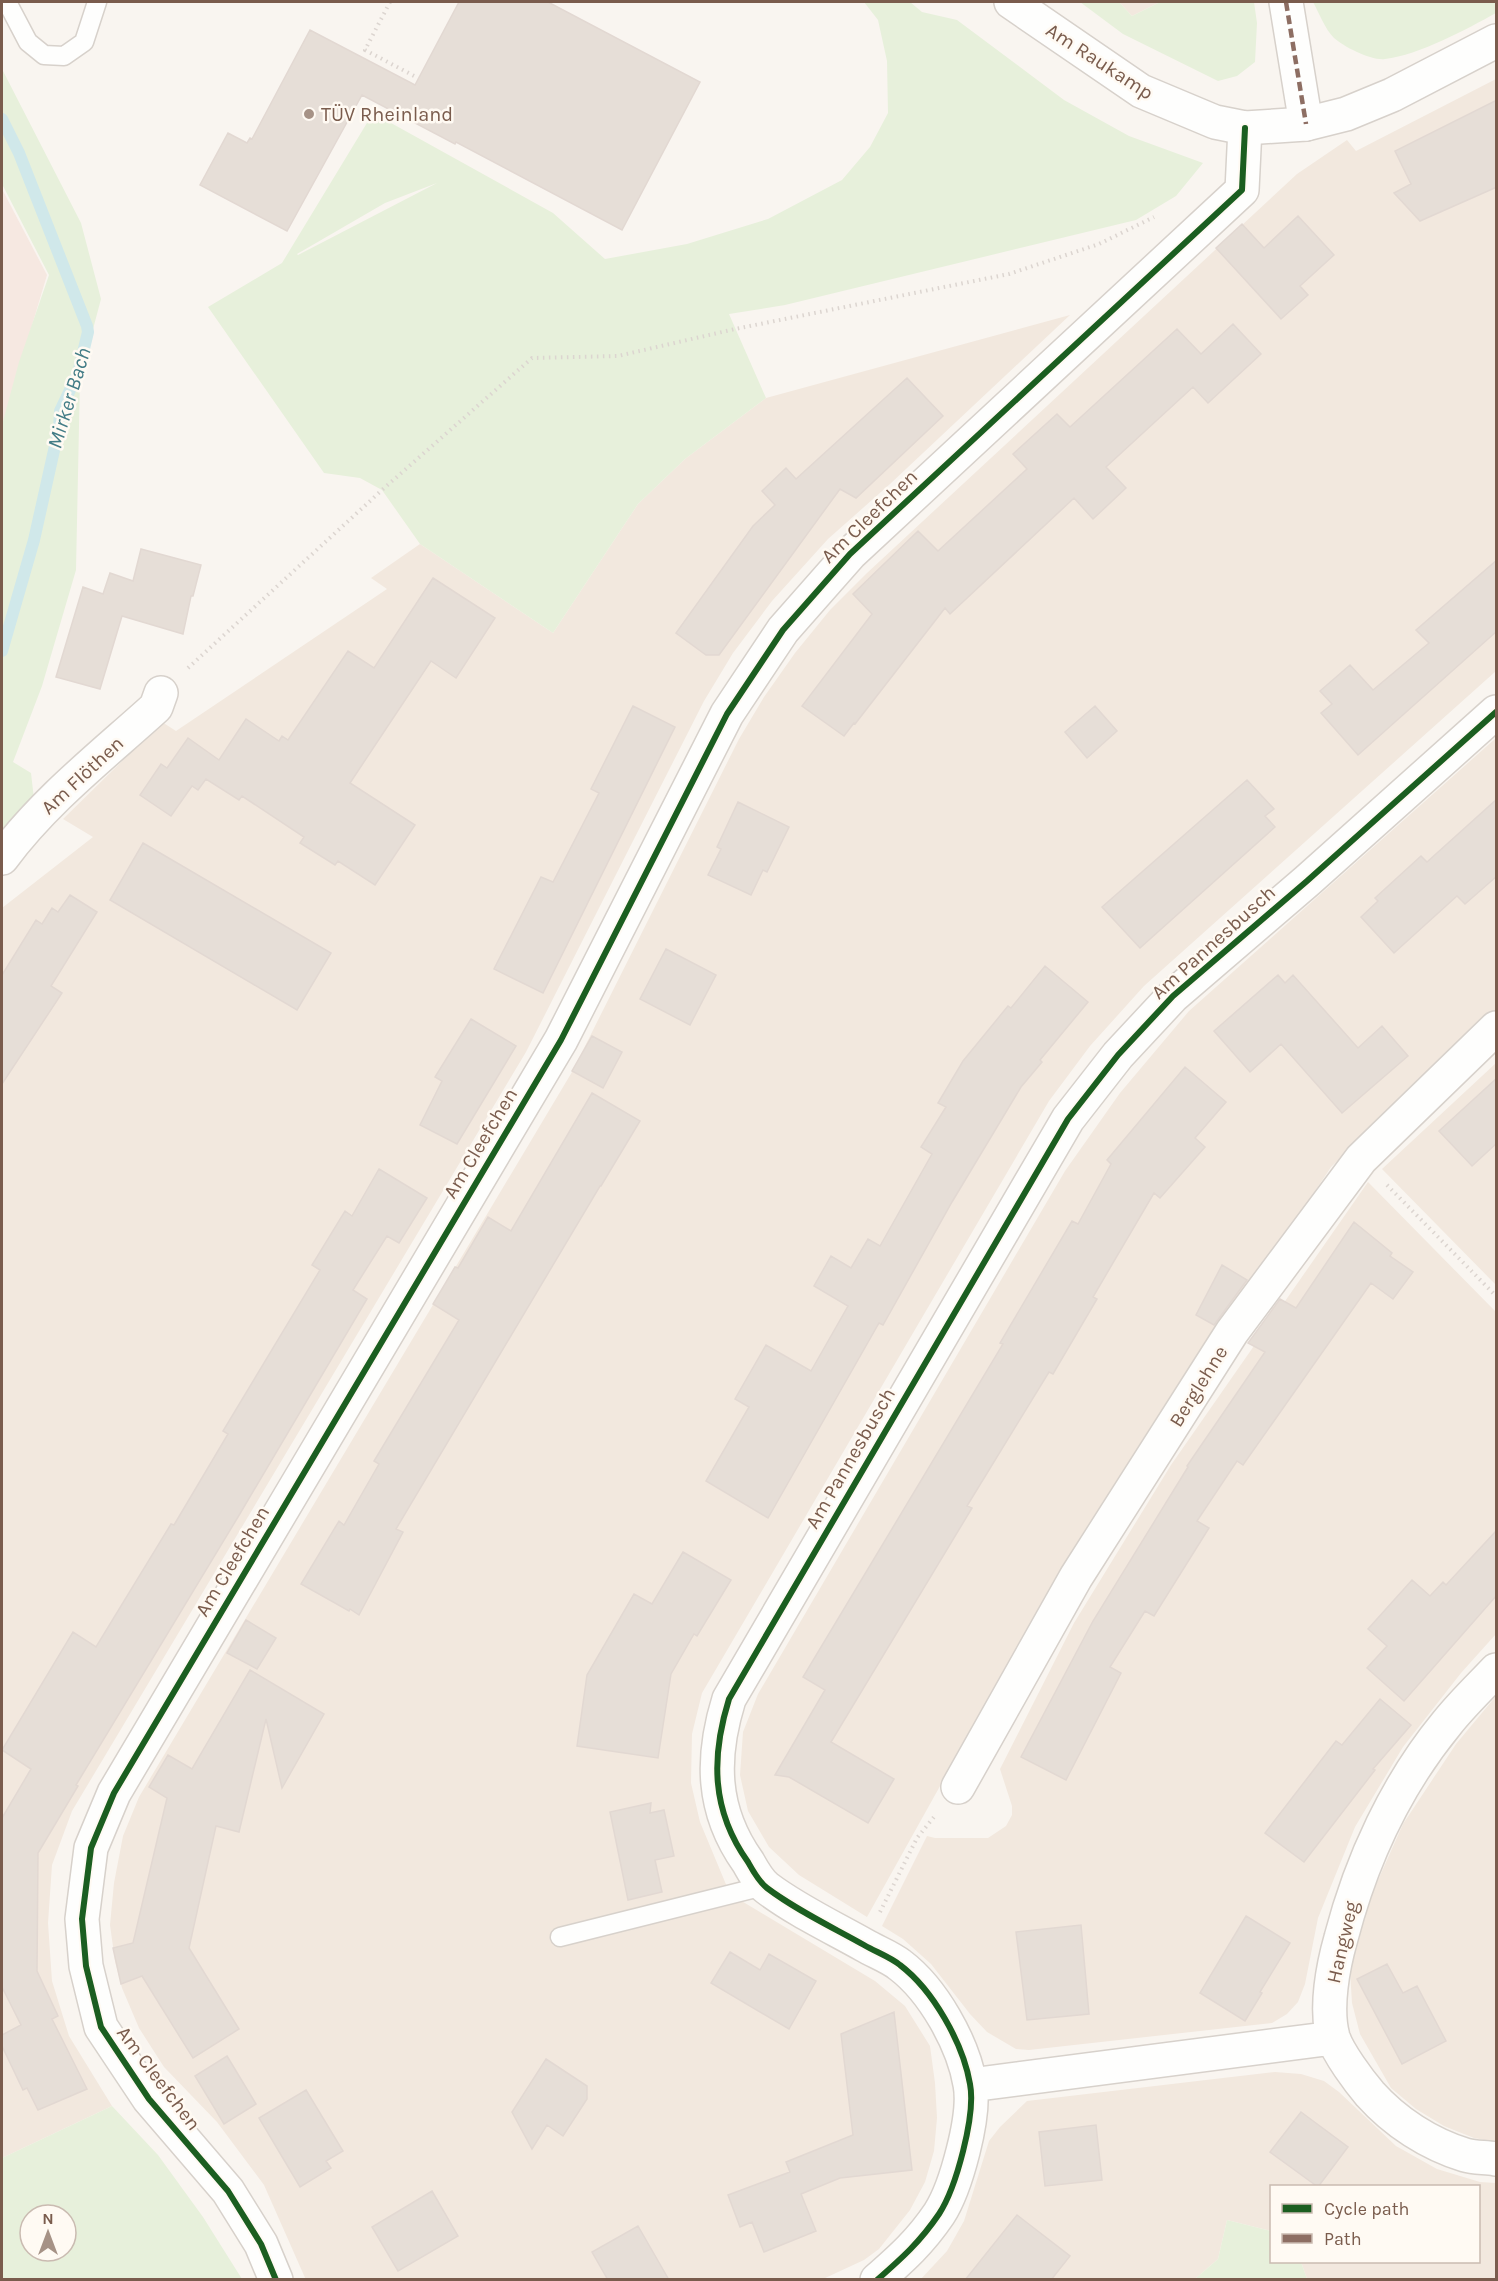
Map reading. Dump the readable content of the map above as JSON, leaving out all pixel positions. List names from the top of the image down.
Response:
{
  "streets": {
    "street": [
      "Am Raukamp",
      "Am Cleefchen",
      "Am Flöthen",
      "Am Pannesbusch",
      "Berglehne",
      "Hangweg"
    ]
  },
  "crossings": [
    ["Am Raukamp", "Am Cleefchen"]
  ],
  "water": ["Mirker Bach"],
  "places": ["TÜV Rheinland"],
  "legend": ["Cycle path", "Path"],
  "north": "top"
}
